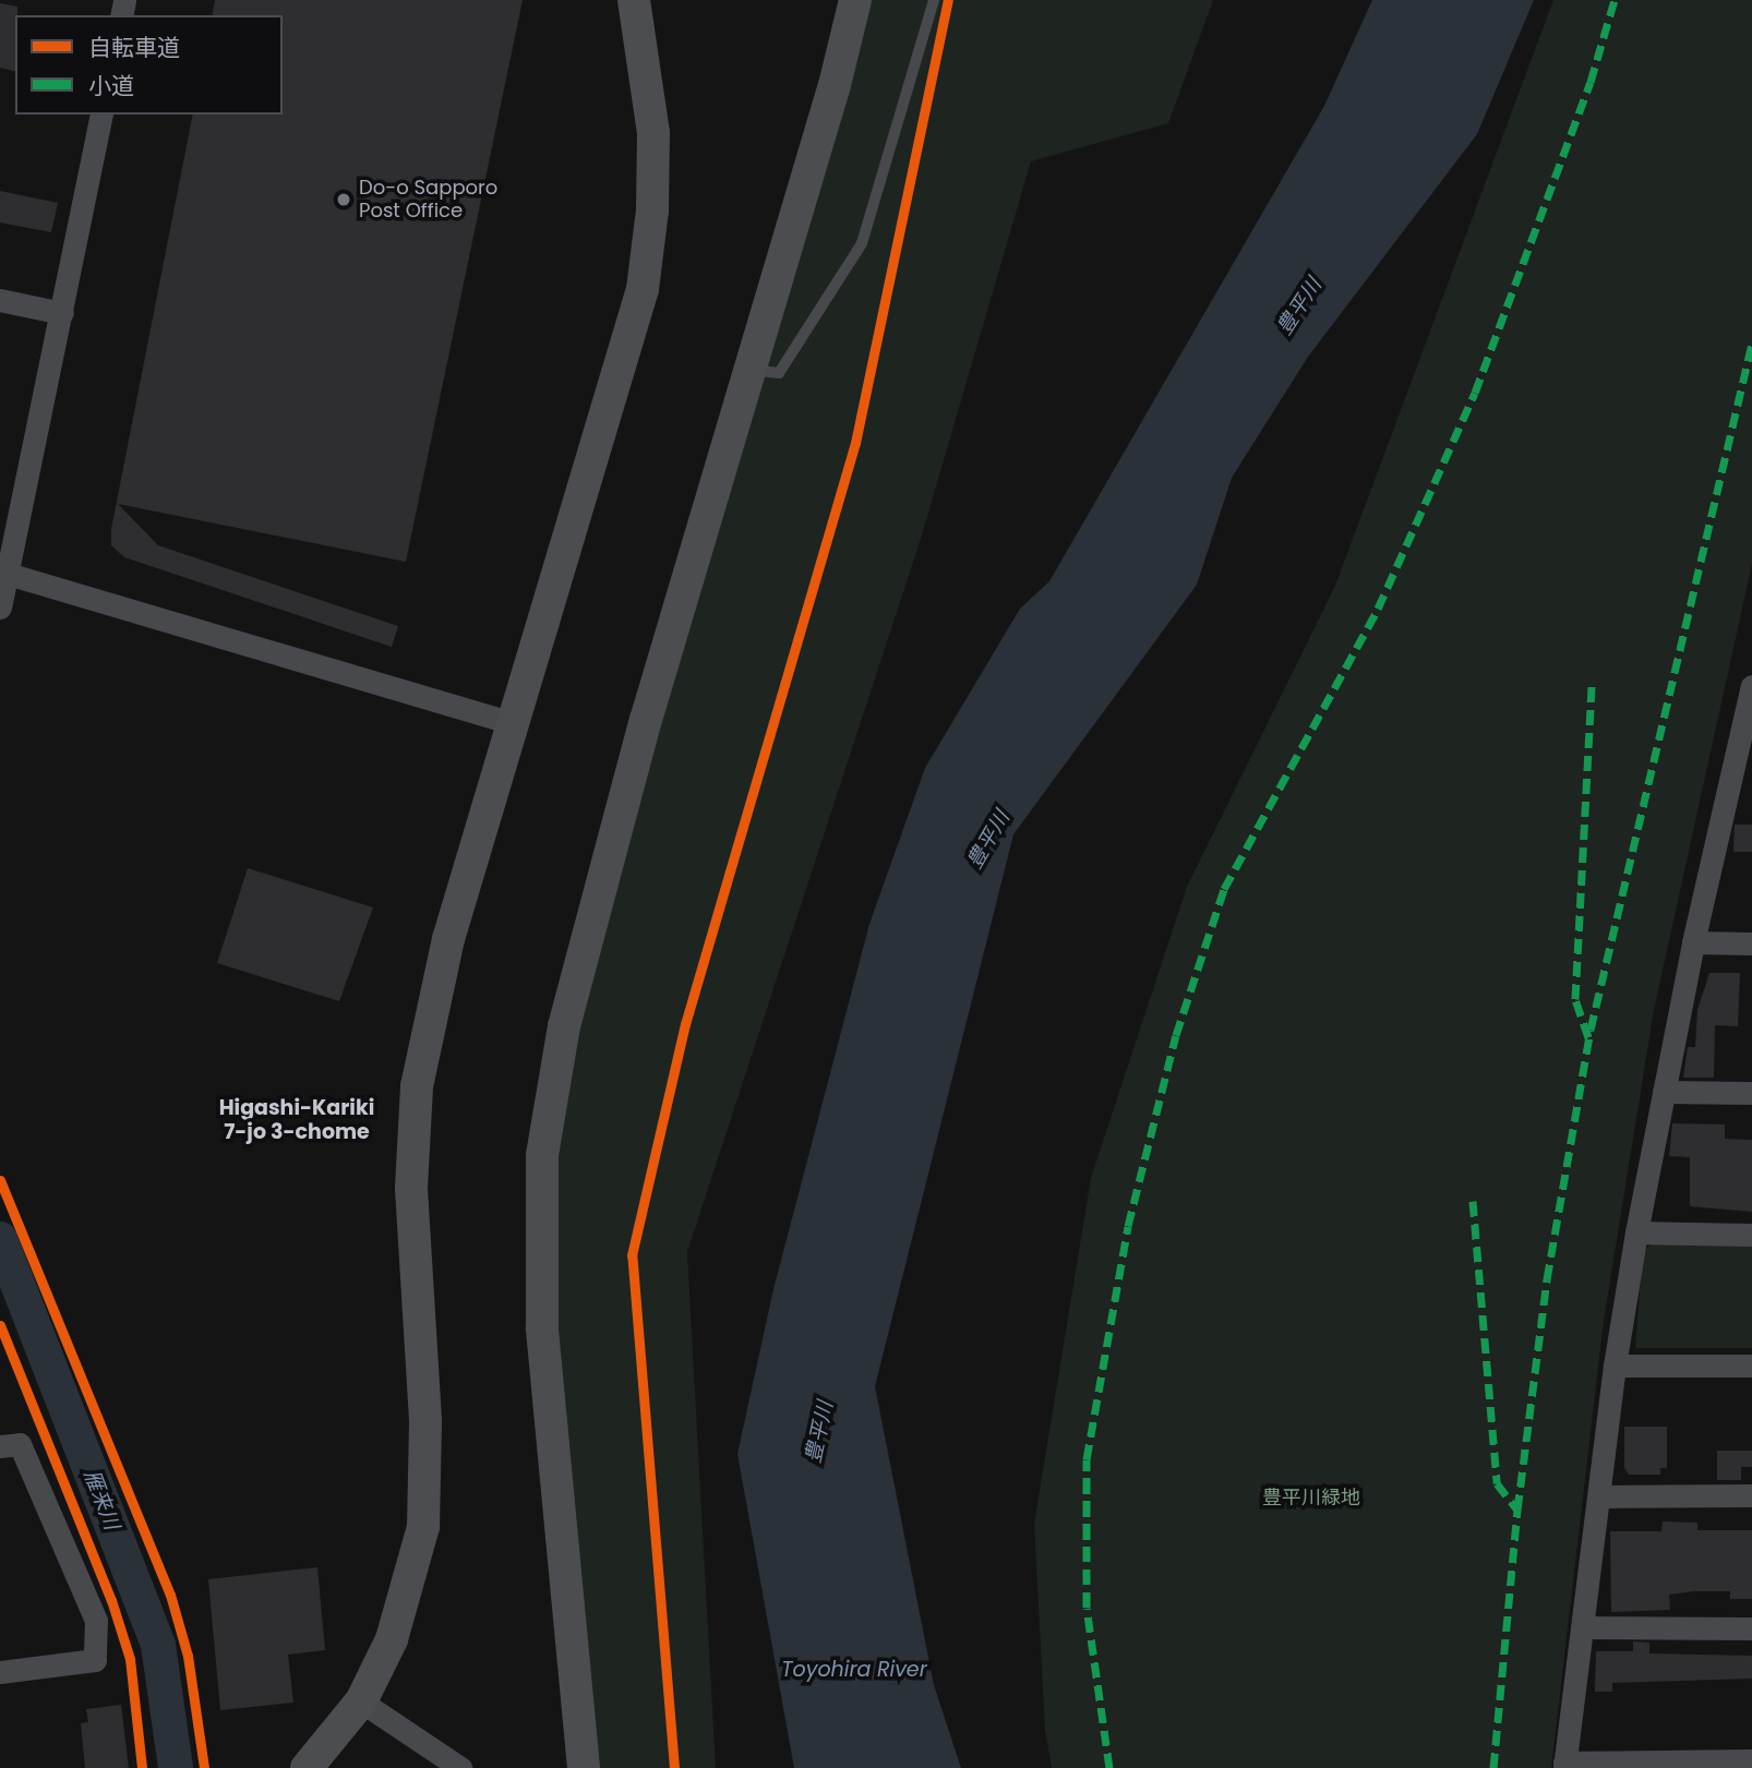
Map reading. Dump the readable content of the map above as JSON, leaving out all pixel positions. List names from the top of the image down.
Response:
{
  "districts": ["Higashi-Kariki 7-jo 3-chome"],
  "water": ["豊平川", "雁来川", "Toyohira River"],
  "parks": ["豊平川緑地"],
  "places": ["Do-o Sapporo Post Office"],
  "legend": ["自転車道", "小道"]
}
